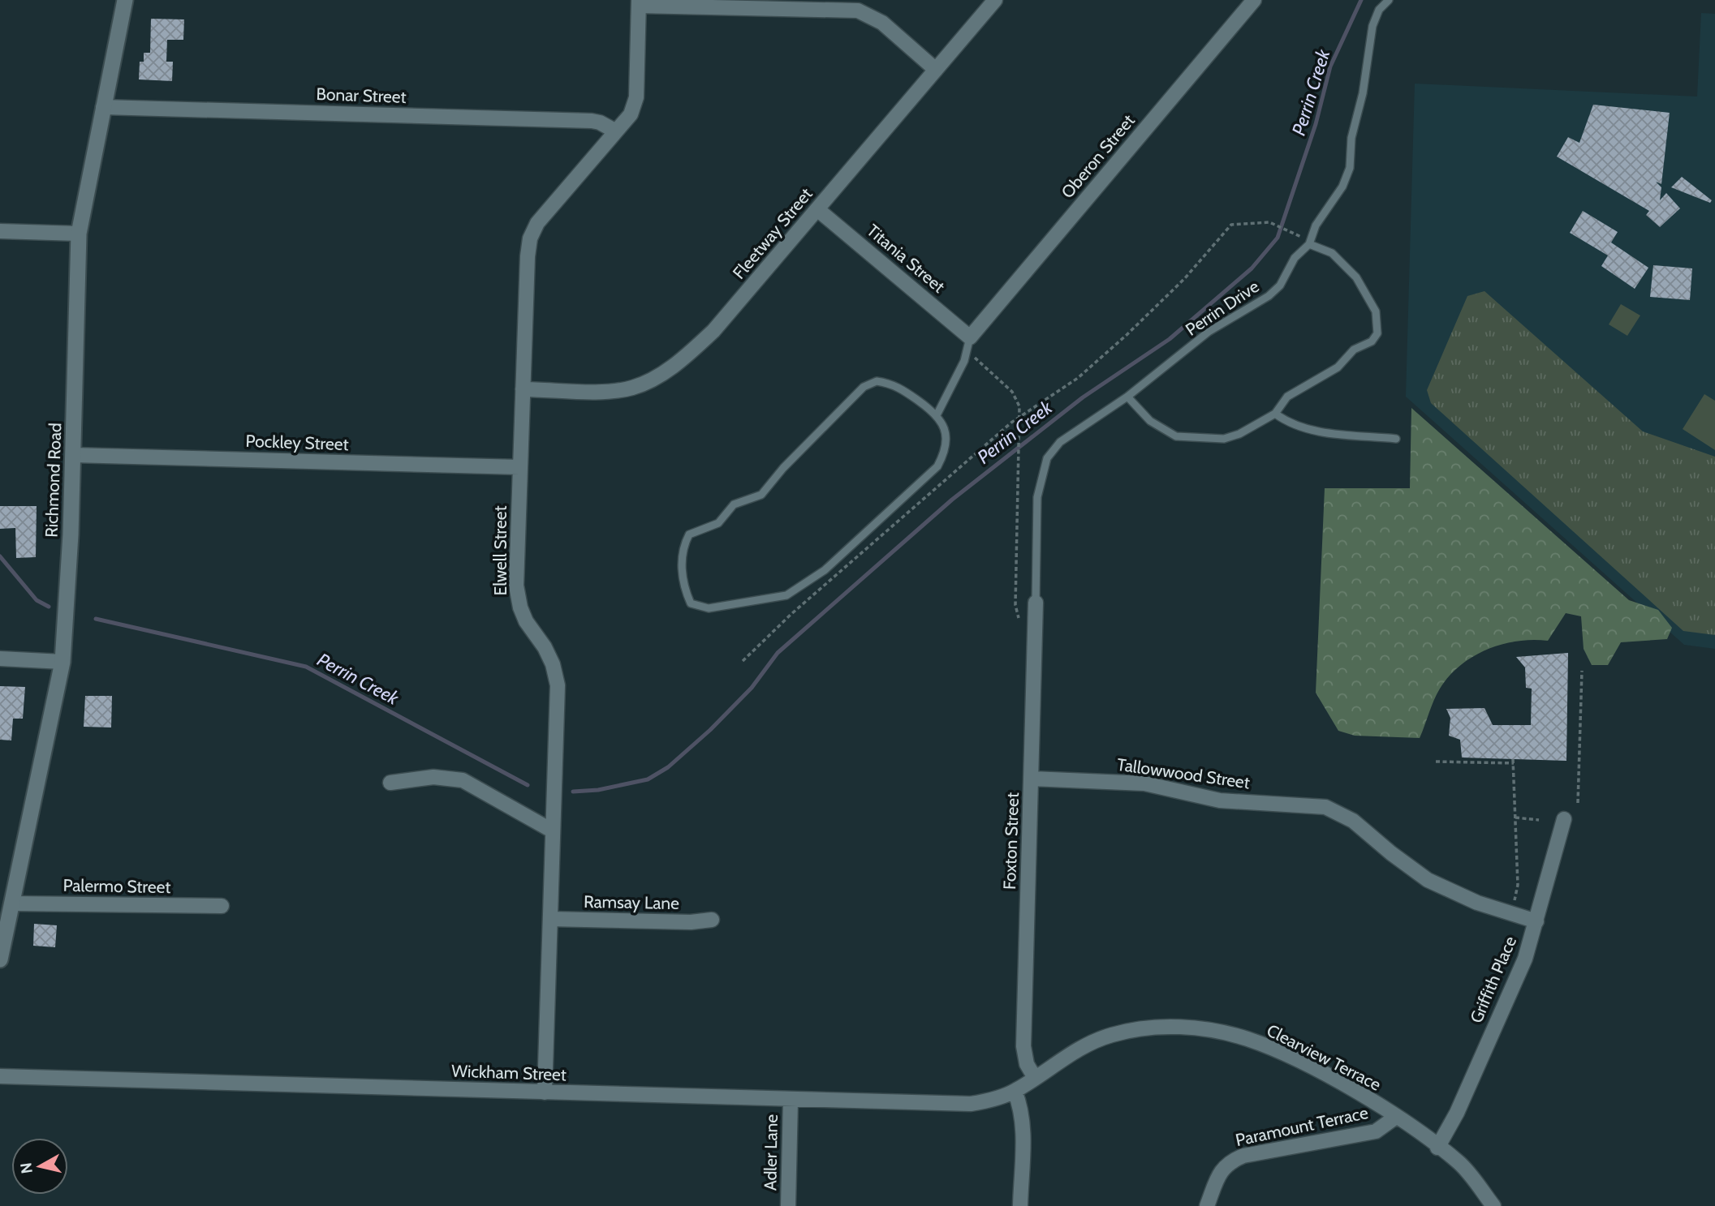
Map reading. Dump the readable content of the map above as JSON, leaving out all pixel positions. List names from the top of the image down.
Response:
{
  "streets": {
    "main road": ["Richmond Road"],
    "street": [
      "Bonar Street",
      "Oberon Street",
      "Fleetway Street",
      "Titania Street",
      "Pockley Street",
      "Elwell Street",
      "Tallowwood Street",
      "Foxton Street",
      "Palermo Street",
      "Ramsay Lane",
      "Griffith Place",
      "Clearview Terrace",
      "Wickham Street",
      "Paramount Terrace",
      "Adler Lane"
    ],
    "lane": ["Perrin Drive"]
  },
  "crossings": [
    ["Bonar Street", "Richmond Road"],
    ["Bonar Street", "Elwell Street"],
    ["Oberon Street", "Titania Street"],
    ["Fleetway Street", "Titania Street"],
    ["Fleetway Street", "Elwell Street"],
    ["Perrin Drive", "Foxton Street"],
    ["Pockley Street", "Richmond Road"],
    ["Pockley Street", "Elwell Street"],
    ["Richmond Road", "Palermo Street"],
    ["Elwell Street", "Ramsay Lane"],
    ["Elwell Street", "Wickham Street"],
    ["Tallowwood Street", "Foxton Street"],
    ["Tallowwood Street", "Griffith Place"],
    ["Foxton Street", "Clearview Terrace"],
    ["Griffith Place", "Clearview Terrace"],
    ["Clearview Terrace", "Wickham Street"],
    ["Clearview Terrace", "Paramount Terrace"],
    ["Wickham Street", "Adler Lane"]
  ],
  "water": ["Perrin Creek"],
  "north": "left"
}
